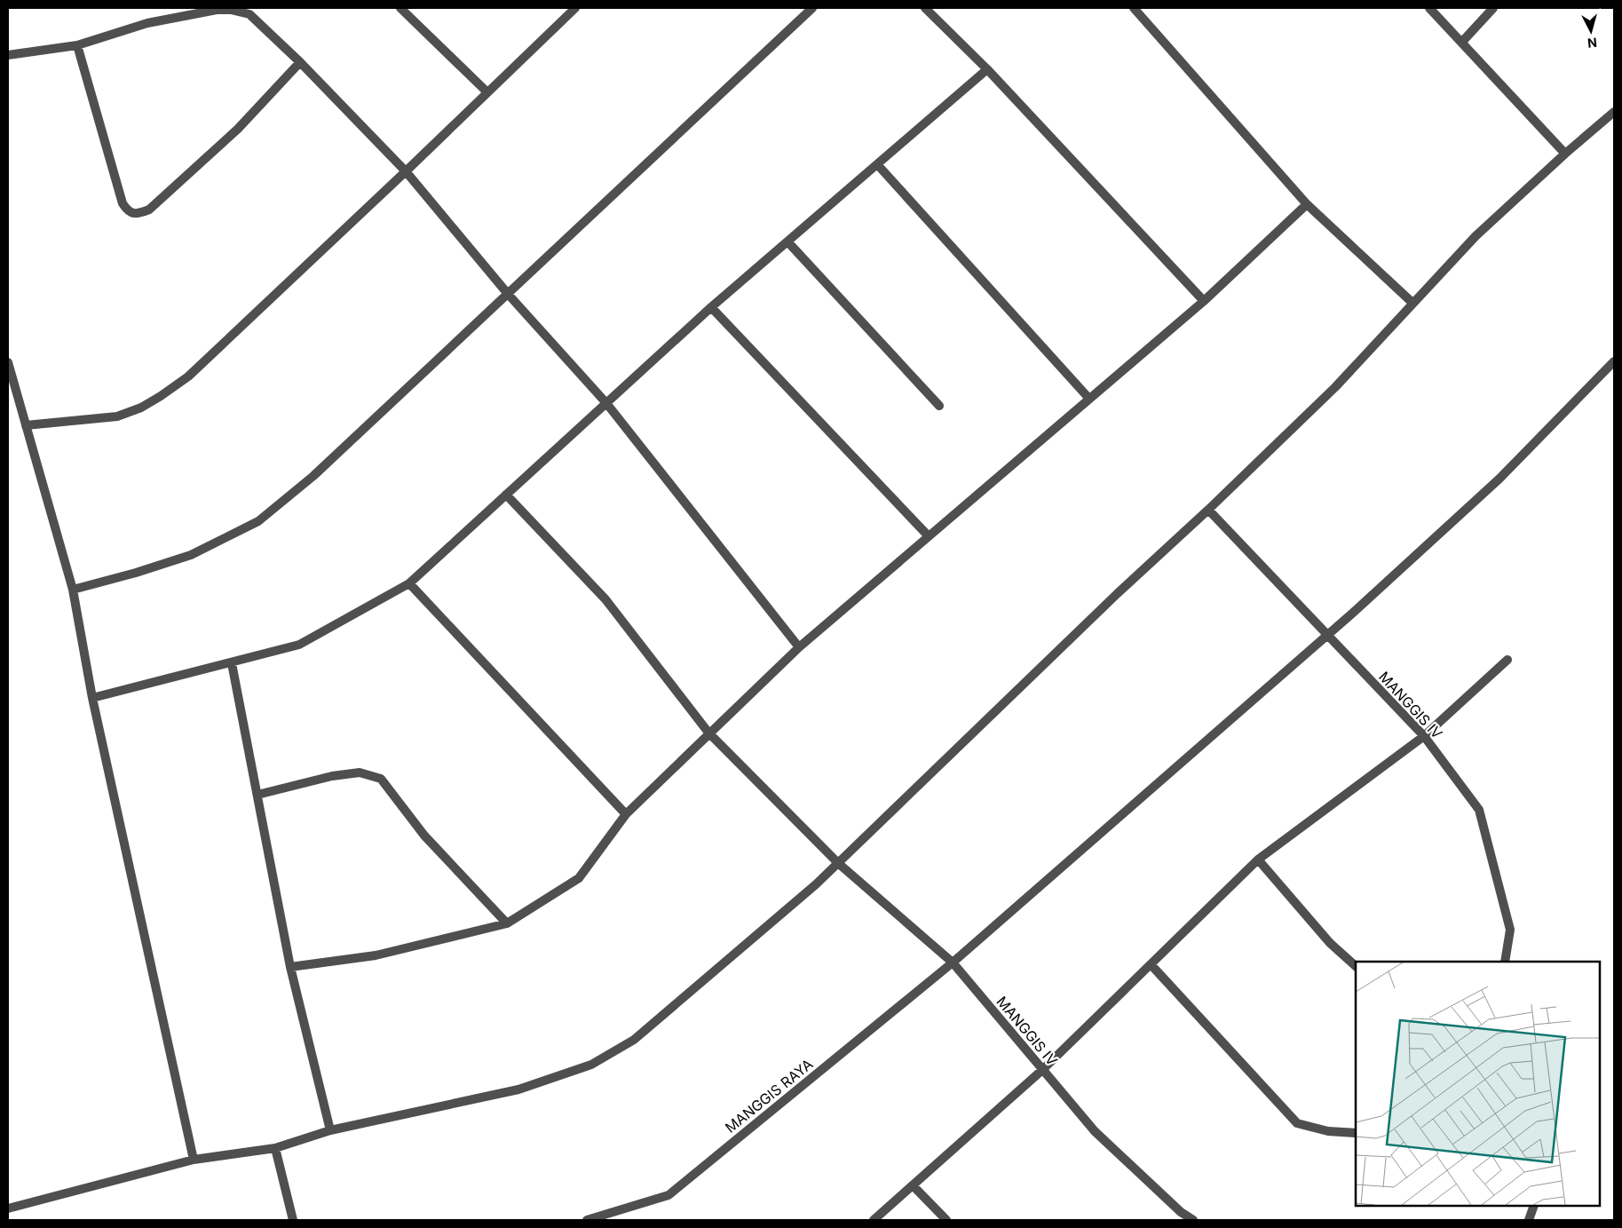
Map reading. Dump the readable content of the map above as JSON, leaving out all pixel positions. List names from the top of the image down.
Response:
{
  "streets": {
    "street": ["MANGGIS IV", "MANGGIS RAYA"]
  },
  "crossings": [
    ["MANGGIS IV", "MANGGIS RAYA"]
  ],
  "north": "bottom"
}
